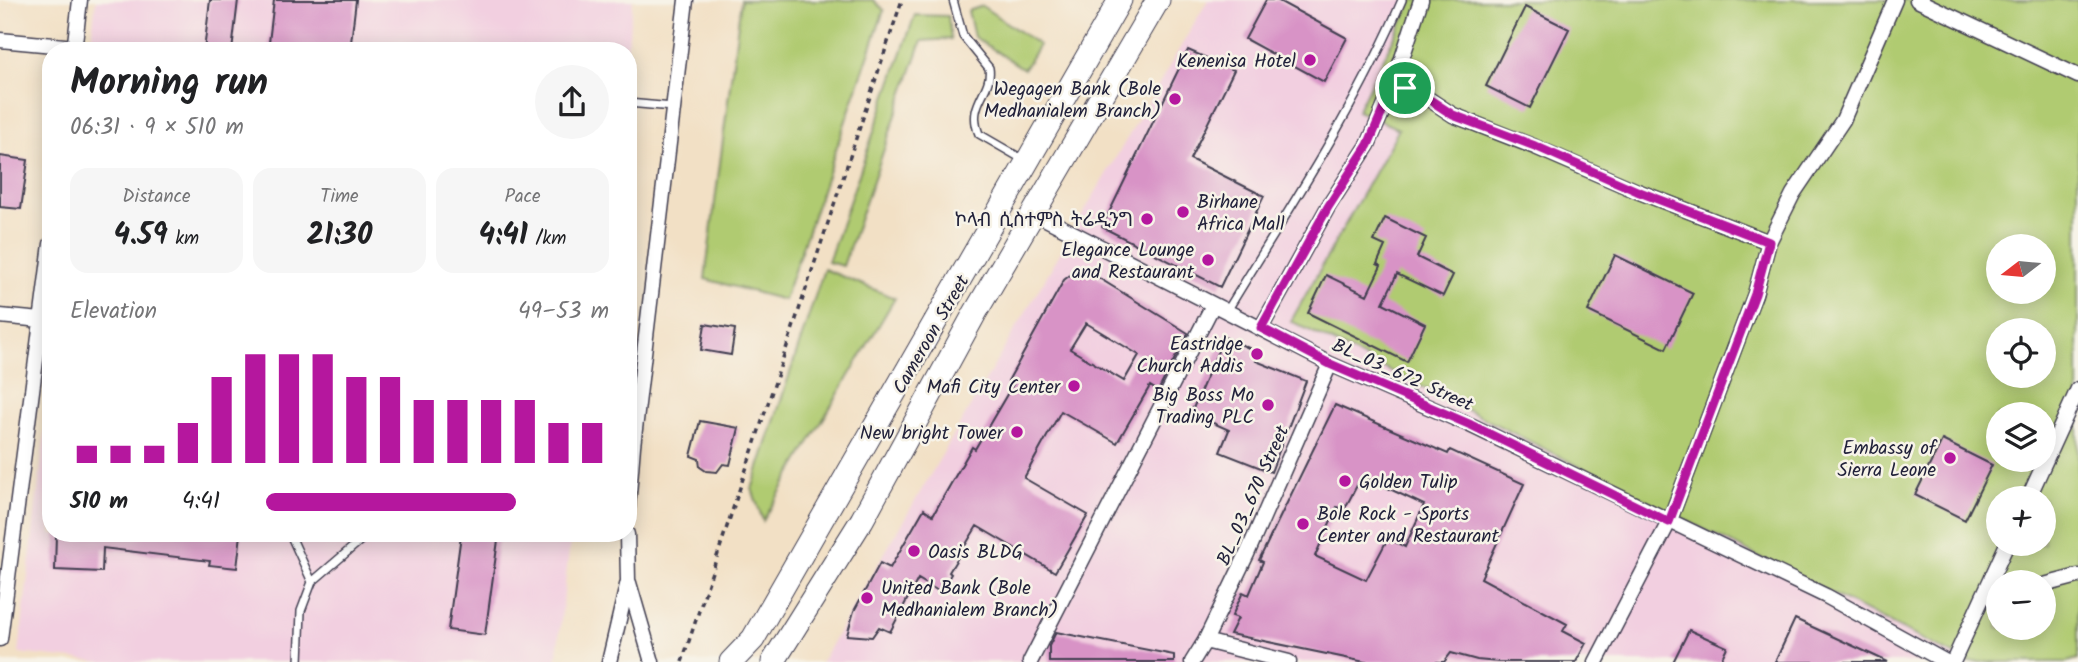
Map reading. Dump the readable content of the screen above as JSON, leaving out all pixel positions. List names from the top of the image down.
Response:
{
  "streets": {
    "main road": ["Cameroon Street"],
    "street": ["BL_03_672 Street", "BL_03_670 Street"]
  },
  "crossings": [
    ["Cameroon Street", "BL_03_672 Street"],
    ["BL_03_672 Street", "BL_03_670 Street"]
  ],
  "places": [
    "Kenenisa Hotel",
    "Wegagen Bank (Bole Medhanialem Branch)",
    "Birhane Africa Mall",
    "ኮላብ ሲስተምስ ትሬዲንግ",
    "Elegance Lounge and Restaurant",
    "Eastridge Church Addis",
    "Mafi City Center",
    "Big Boss Mo Trading PLC",
    "New bright Tower",
    "Embassy of Sierra Leone",
    "Golden Tulip",
    "Bole Rock - Sports Center and Restaurant",
    "Oasis BLDG",
    "United Bank (Bole Medhanialem Branch)"
  ],
  "north": "left",
  "page": {
    "heading": ["Morning run", "06:31 · 9 × 510 m"],
    "stats": [
      ["Distance", "4.59 km"],
      ["Time", "21:30"],
      ["Pace", "4:41 /km"]
    ],
    "map_buttons": ["+", "−"],
    "chart": ["Elevation", "49–53 m"],
    "list": [
      {
        "name": "510 m",
        "note": "4:41"
      }
    ]
  }
}
